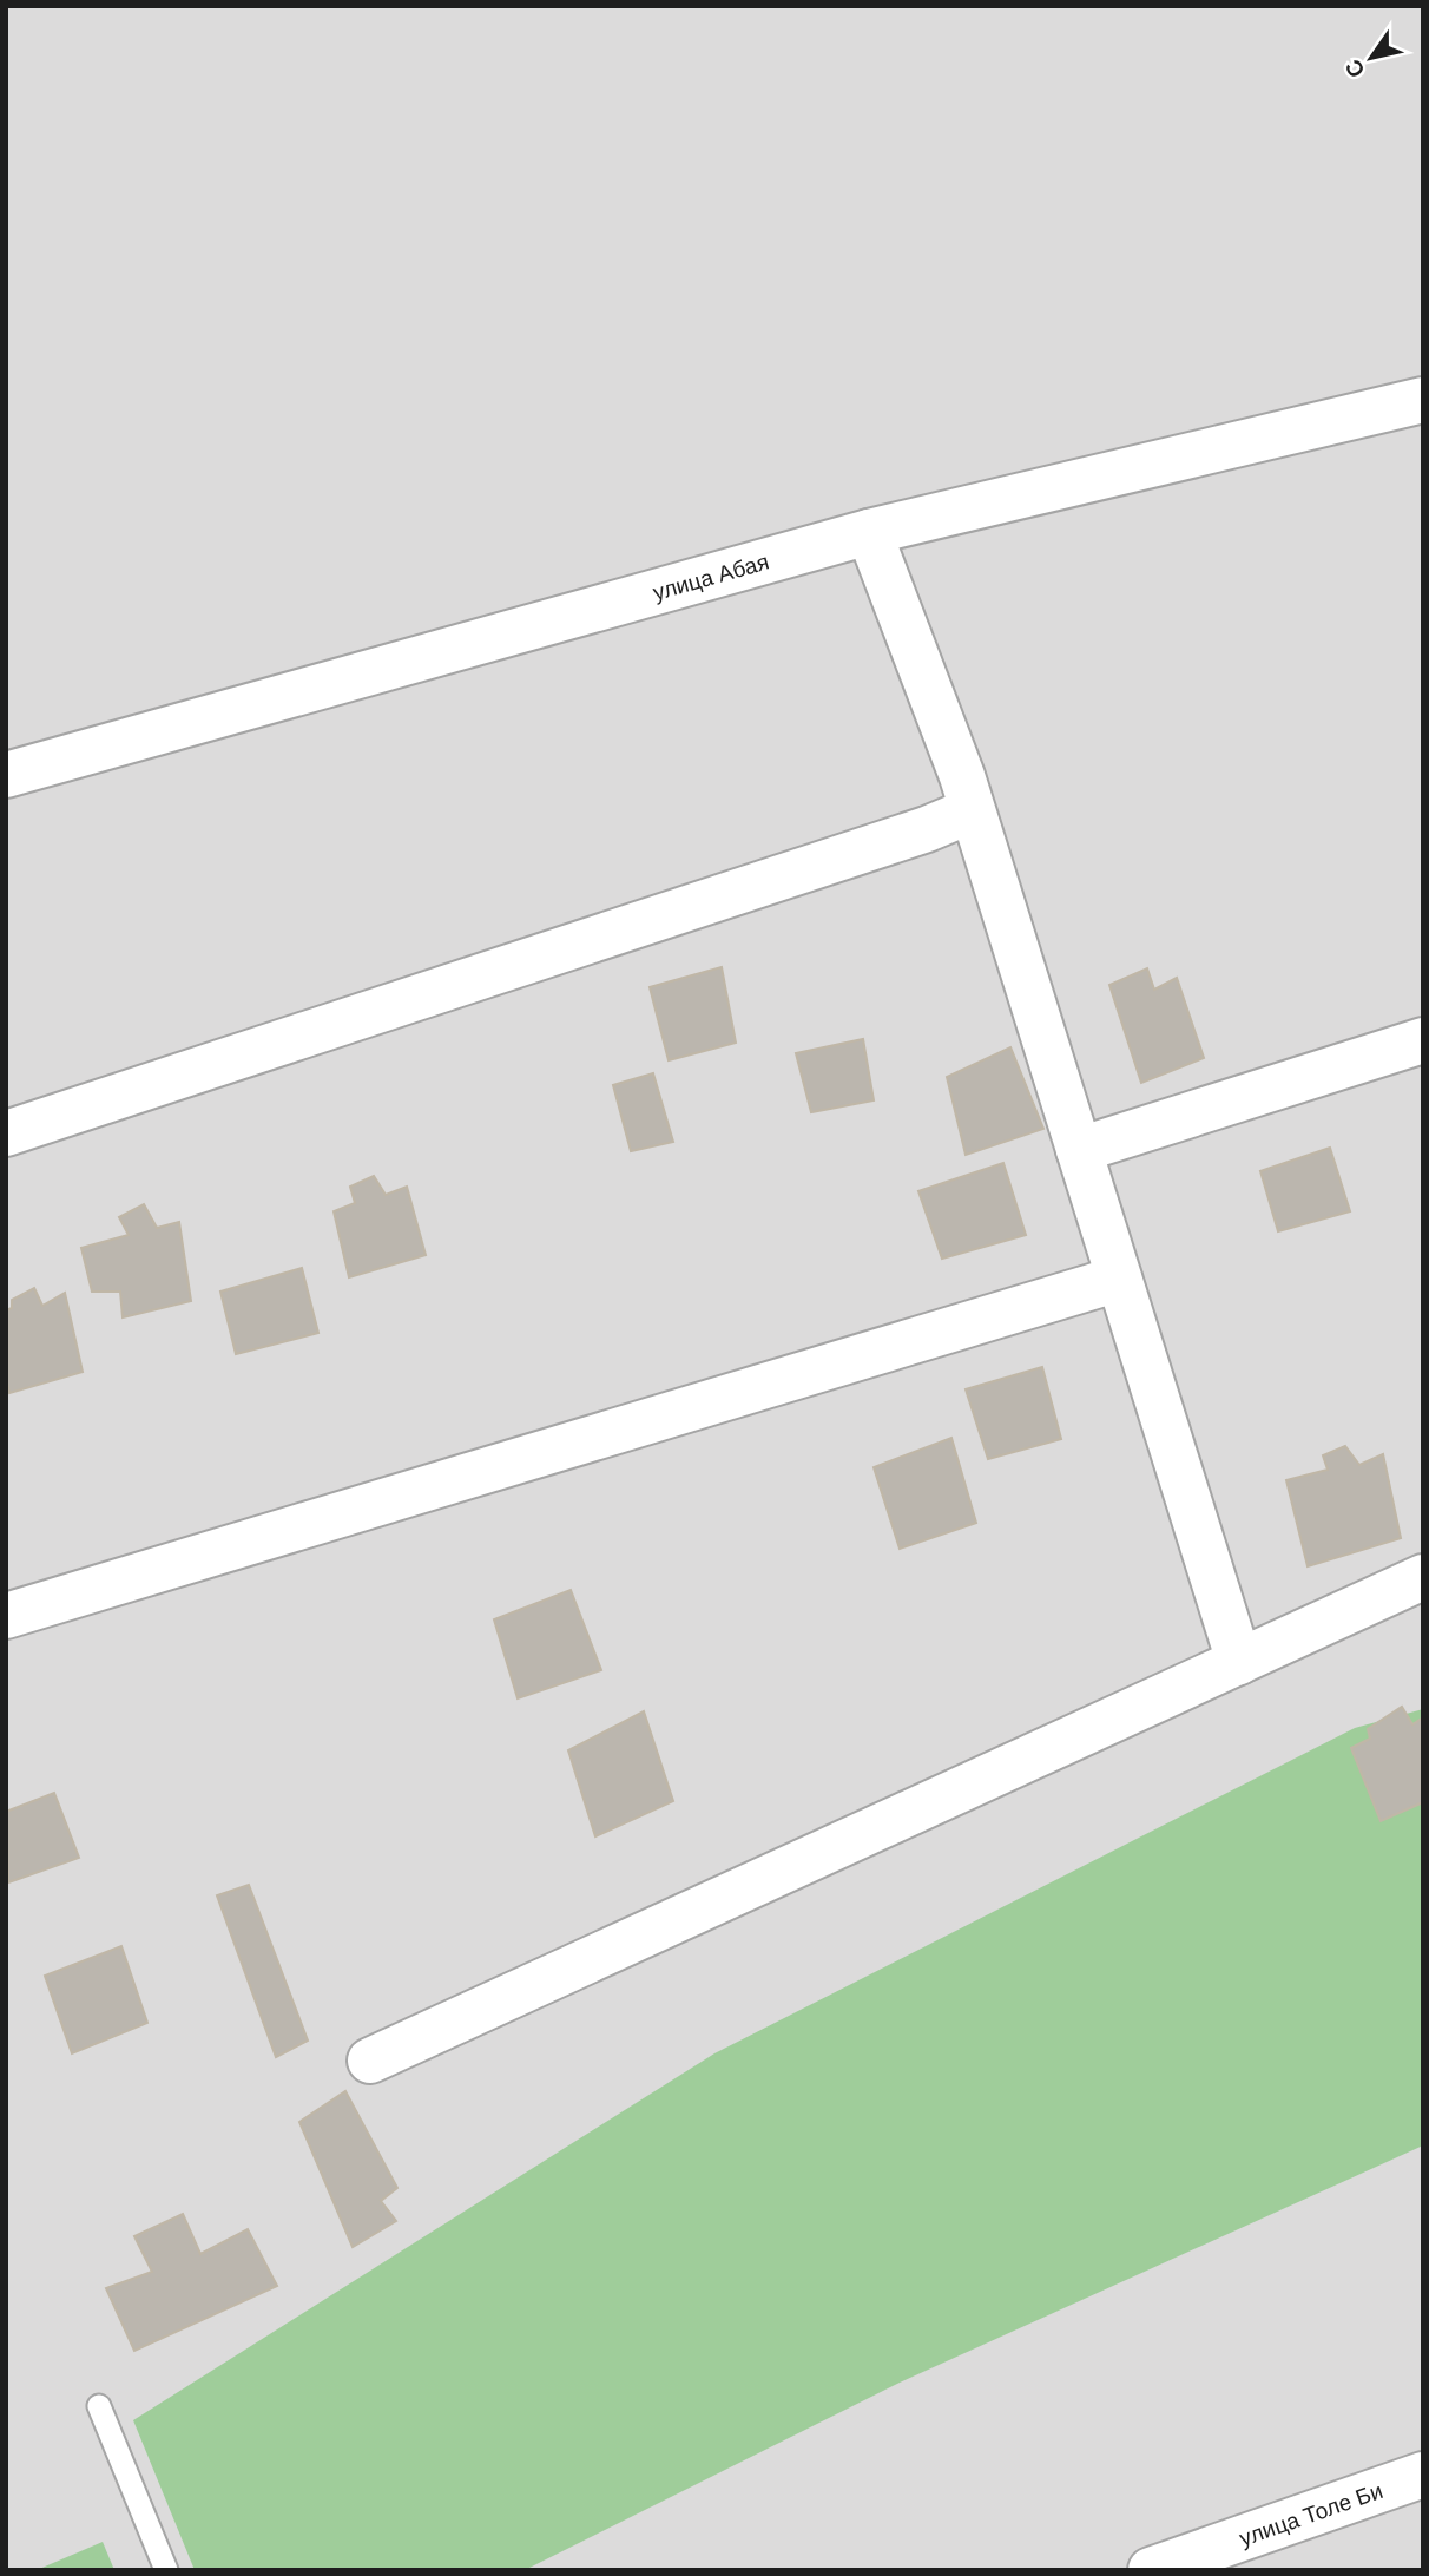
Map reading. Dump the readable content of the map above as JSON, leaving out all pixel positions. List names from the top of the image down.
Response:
{
  "streets": {
    "street": ["улица Абая", "улица Толе Би"]
  },
  "north": "bottom left"
}
